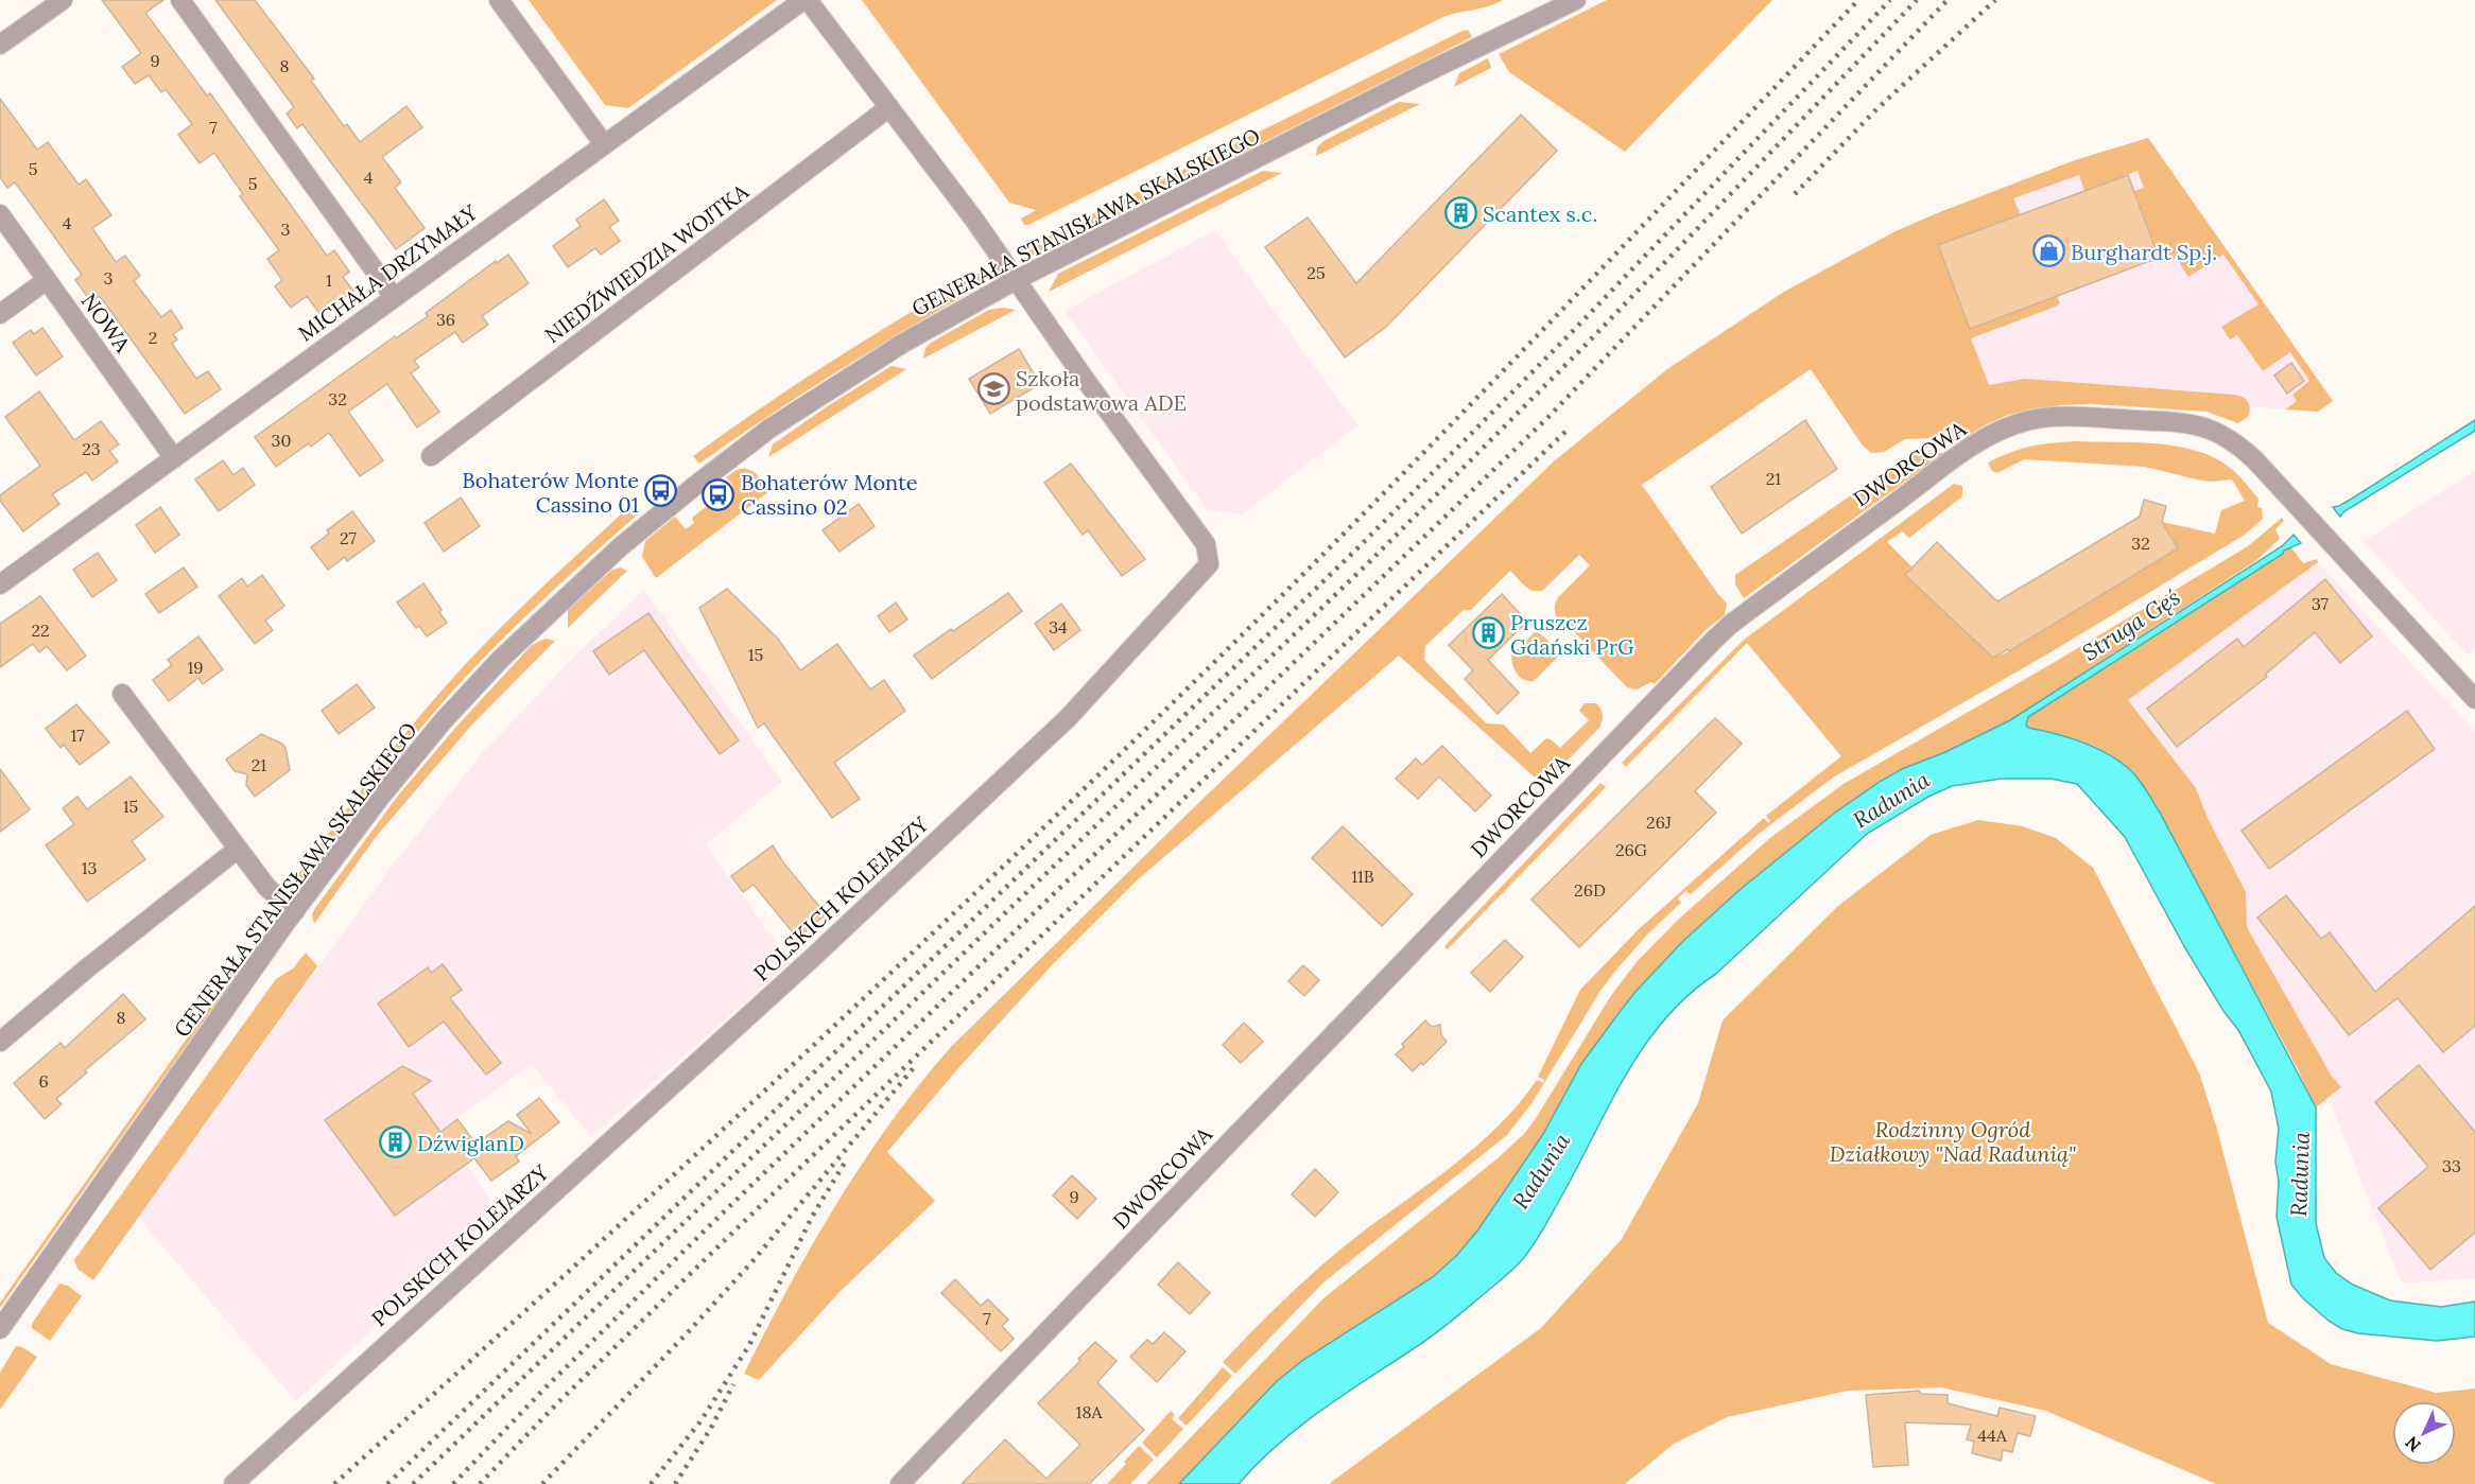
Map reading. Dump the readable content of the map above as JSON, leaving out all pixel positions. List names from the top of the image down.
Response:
{
  "streets": {
    "street": [
      "GENERAŁA STANISŁAWA SKALSKIEGO",
      "NIEDŹWIEDZIA WOJTKA",
      "MICHAŁA DRZYMAŁY",
      "NOWA",
      "DWORCOWA",
      "POLSKICH KOLEJARZY"
    ]
  },
  "crossings": [
    ["GENERAŁA STANISŁAWA SKALSKIEGO", "POLSKICH KOLEJARZY"],
    ["NIEDŹWIEDZIA WOJTKA", "POLSKICH KOLEJARZY"],
    ["MICHAŁA DRZYMAŁY", "NOWA"],
    ["MICHAŁA DRZYMAŁY", "POLSKICH KOLEJARZY"]
  ],
  "water": ["Struga Gęś", "Radunia"],
  "parks": ["Rodzinny Ogród Działkowy \"Nad Radunią\""],
  "places": {
    "building": ["Scantex s.c.", "Pruszcz Gdański PrG", "DźwiglanD"],
    "shop": ["Burghardt Sp.j."],
    "school or university": ["Szkoła podstawowa ADE"],
    "bus stop": ["Bohaterów Monte Cassino 01", "Bohaterów Monte Cassino 02"]
  },
  "house_numbers": [
    "9",
    "8",
    "7",
    "5",
    "4",
    "5",
    "4",
    "3",
    "25",
    "3",
    "1",
    "36",
    "2",
    "32",
    "30",
    "23",
    "21",
    "27",
    "32",
    "37",
    "34",
    "22",
    "15",
    "19",
    "17",
    "21",
    "15",
    "26J",
    "26G",
    "13",
    "11B",
    "26D",
    "8",
    "6",
    "33",
    "9",
    "7",
    "18A",
    "44A"
  ],
  "north": "bottom left"
}
